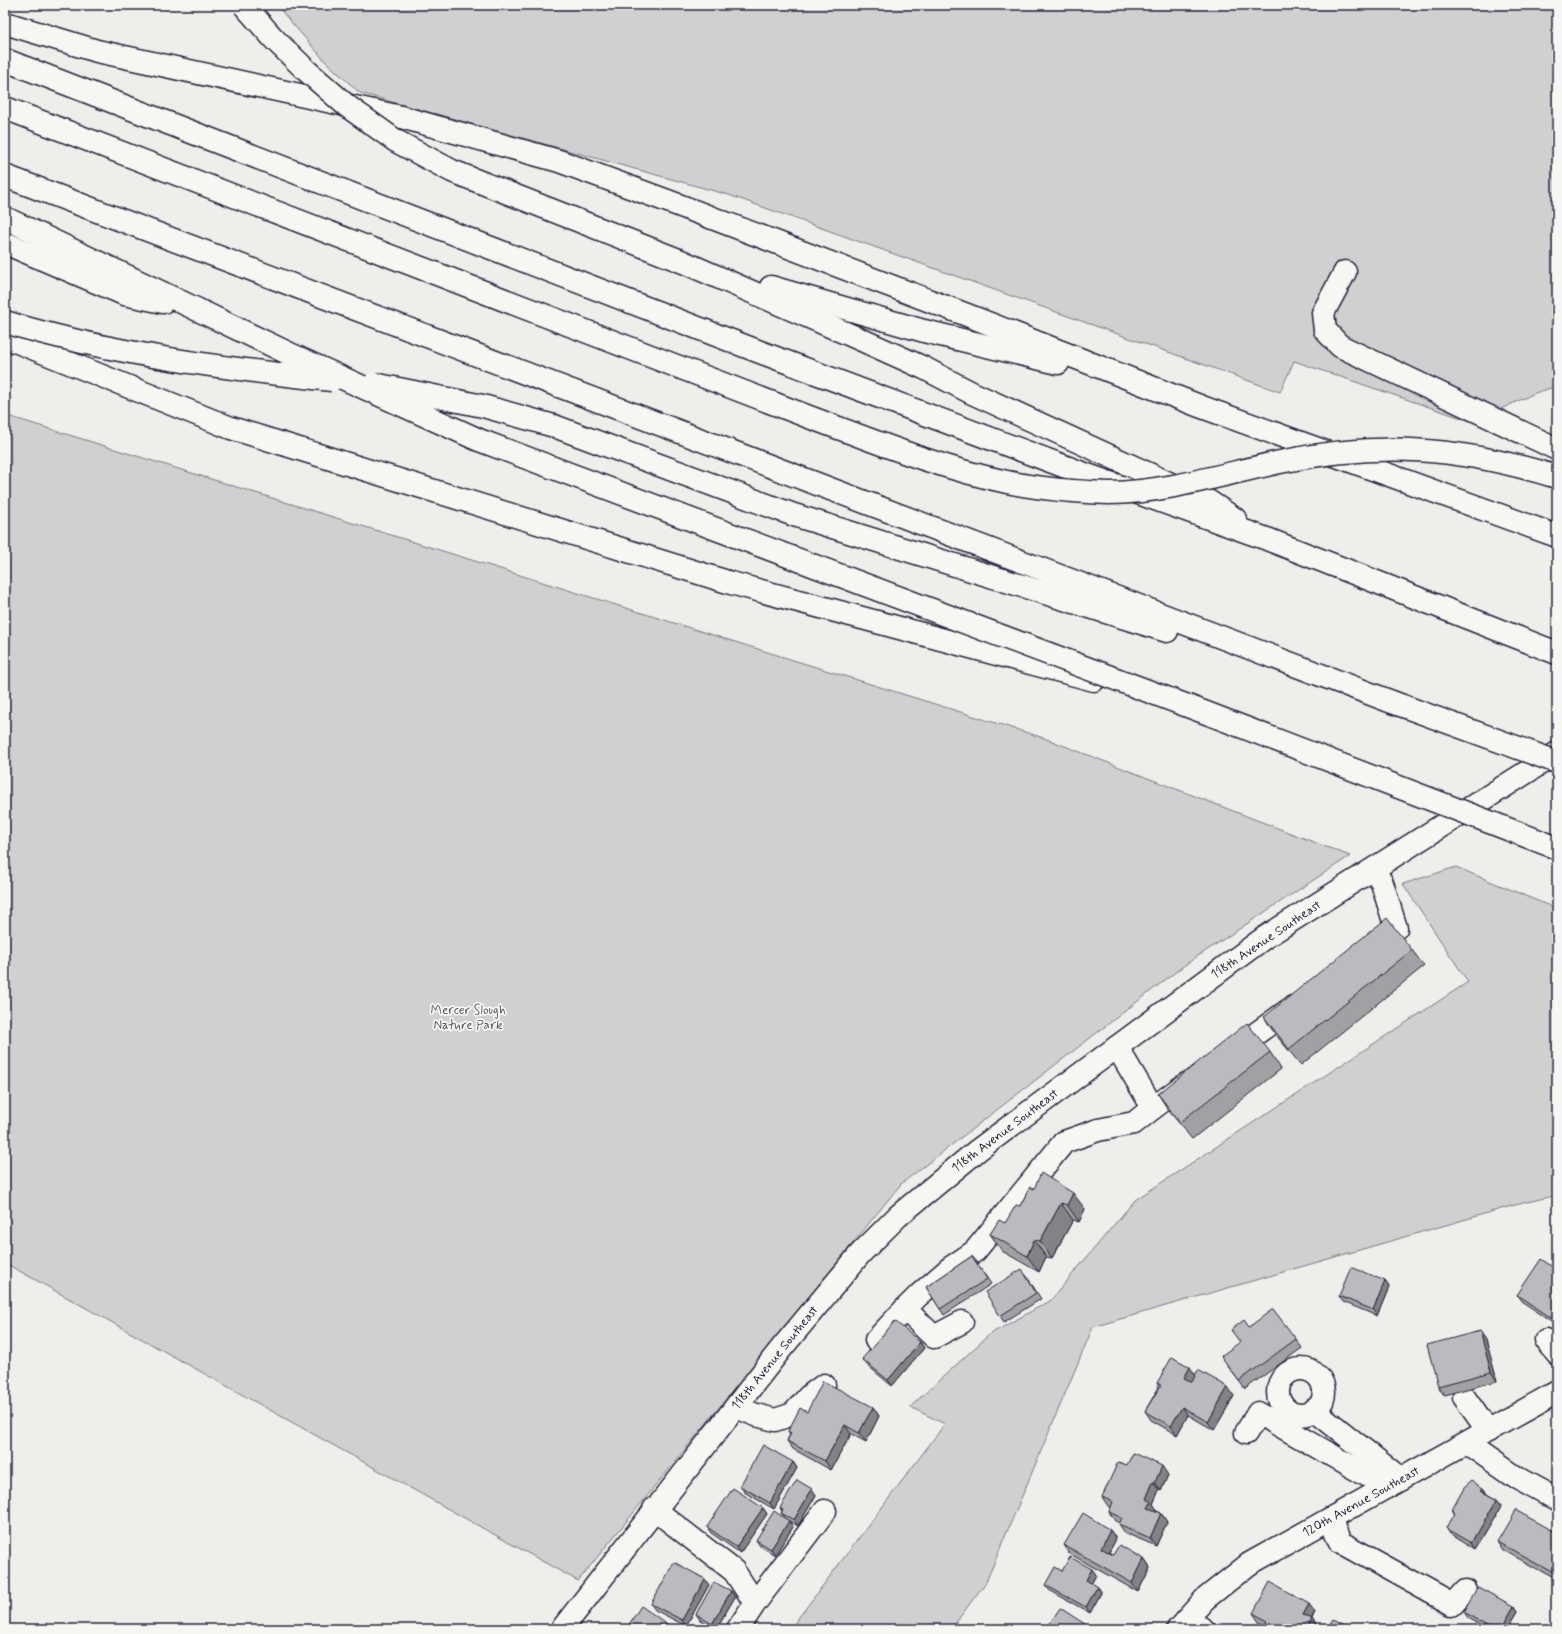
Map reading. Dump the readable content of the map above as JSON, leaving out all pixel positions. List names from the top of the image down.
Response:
{
  "streets": {
    "main road": ["118th Avenue Southeast", "120th Avenue Southeast"]
  },
  "parks": ["Mercer Slough Nature Park"]
}
